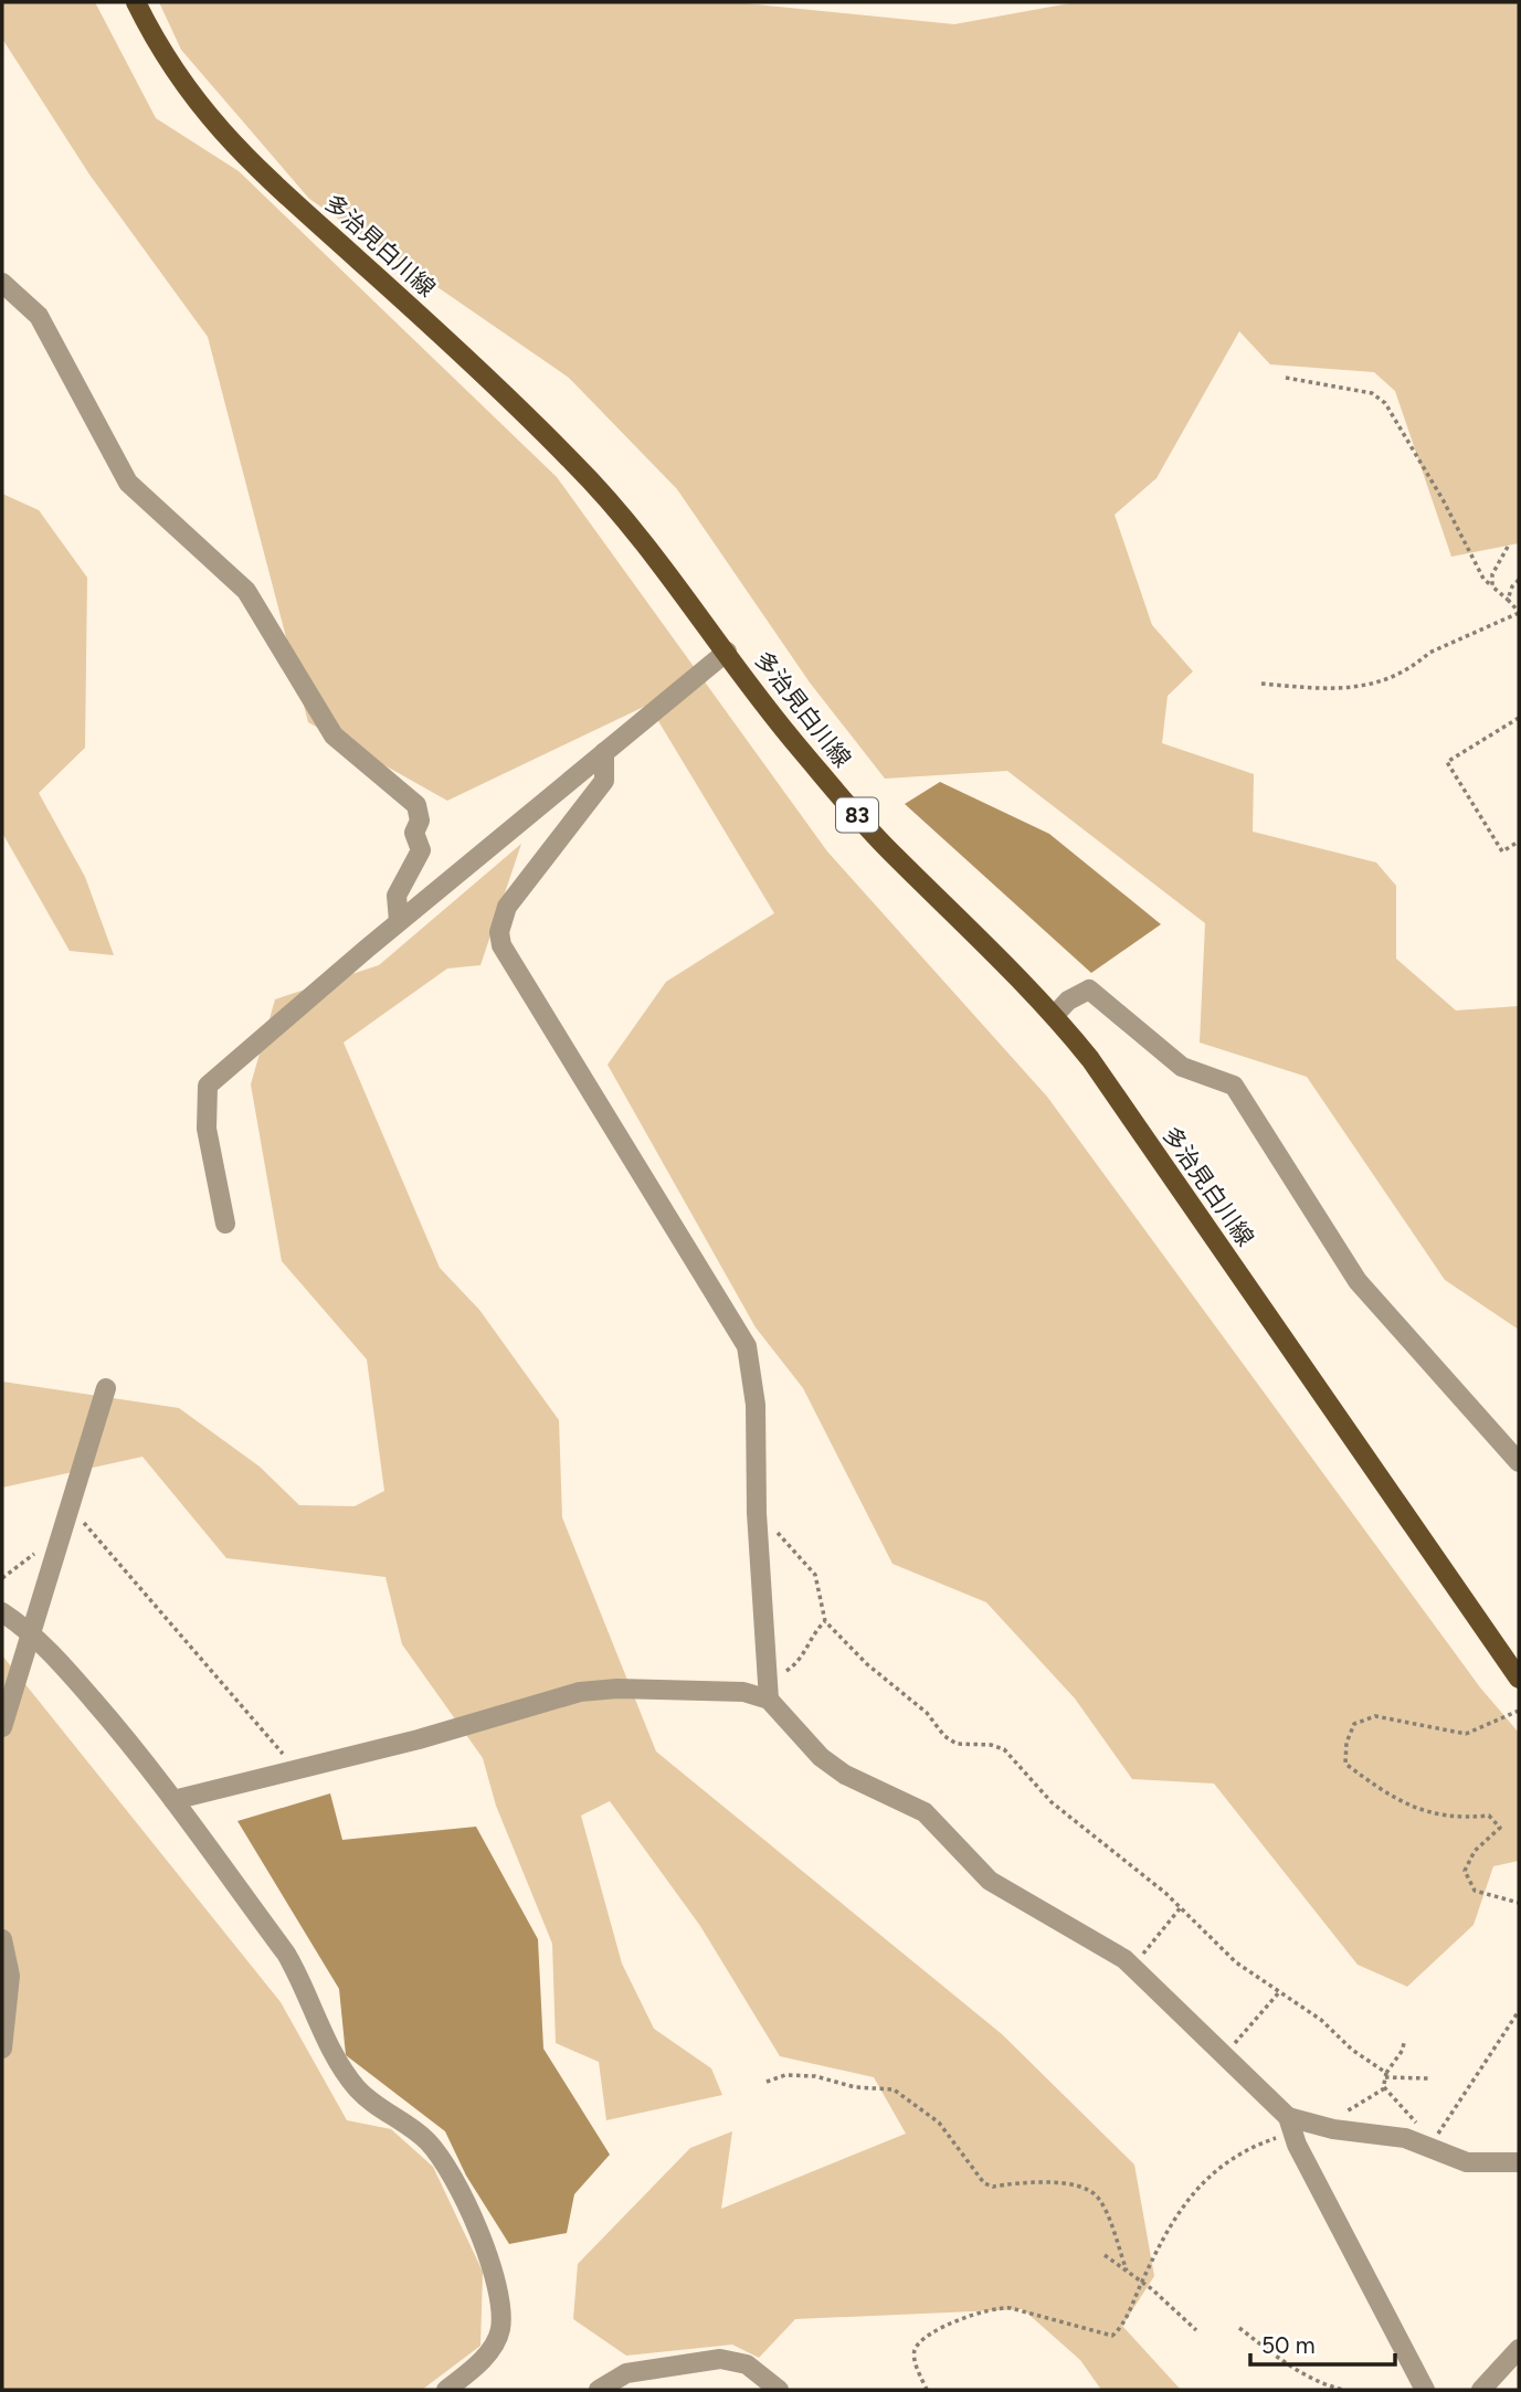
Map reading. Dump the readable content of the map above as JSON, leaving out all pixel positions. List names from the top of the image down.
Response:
{
  "streets": {
    "main road": ["多治見白川線", "83"]
  },
  "scale_bar": "50 m"
}
